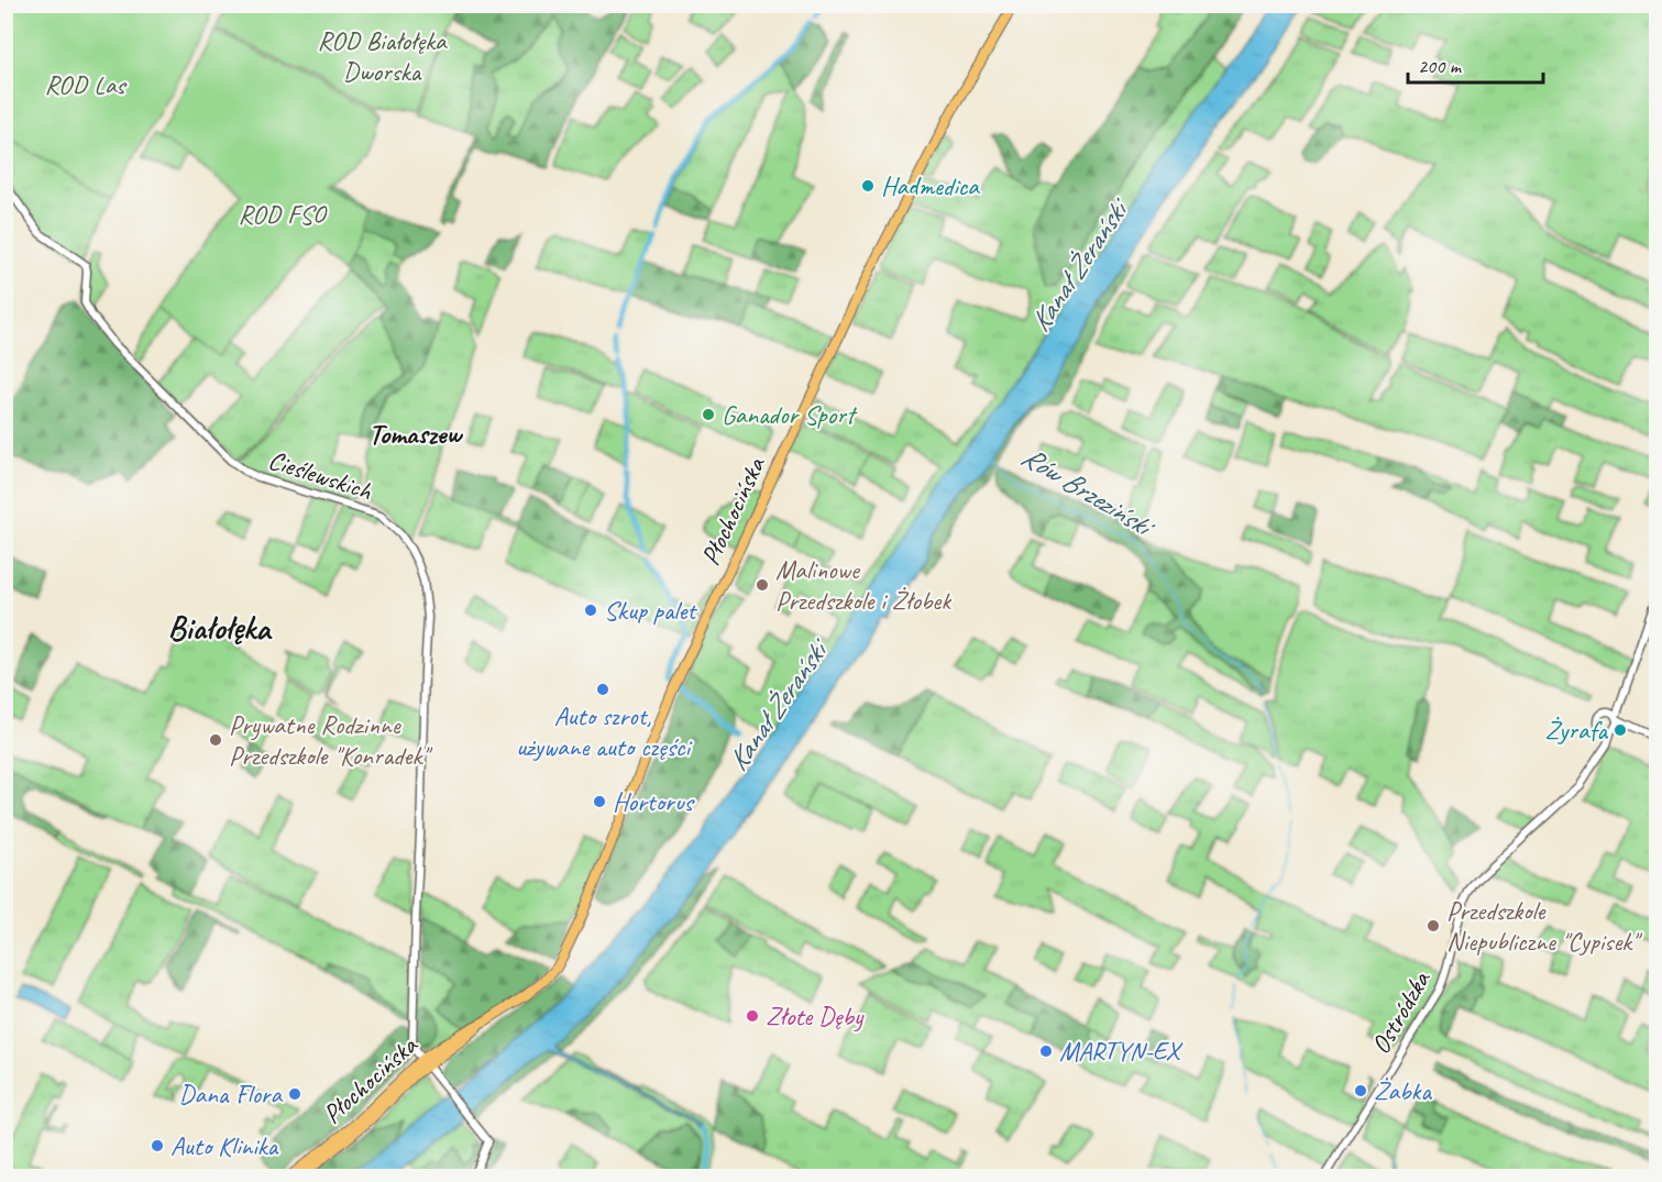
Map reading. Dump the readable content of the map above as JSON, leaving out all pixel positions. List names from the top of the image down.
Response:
{
  "streets": {
    "main road": ["Płochocińska"],
    "street": ["Cieślewskich", "Ostródzka"]
  },
  "crossings": [
    ["Cieślewskich", "Płochocińska"]
  ],
  "districts": ["Tomaszew", "Białołęka"],
  "water": ["Kanał Żerański", "Rów Brzeziński"],
  "parks": ["ROD Białołęka Dworska", "ROD Las", "ROD FSO"],
  "places": [
    "Hadmedica",
    "Ganador Sport",
    "Malinowe Przedszkole i Żłobek",
    "Skup palet",
    "Auto szrot, używane auto części",
    "Żyrafa",
    "Prywatne Rodzinne Przedszkole \"Konradek\"",
    "Hortorus",
    "Przedszkole Niepubliczne \"Cypisek\"",
    "Złote Dęby",
    "MARTYN-EX",
    "Żabka",
    "Dana Flora",
    "Auto Klinika"
  ],
  "scale_bar": "200 m"
}
